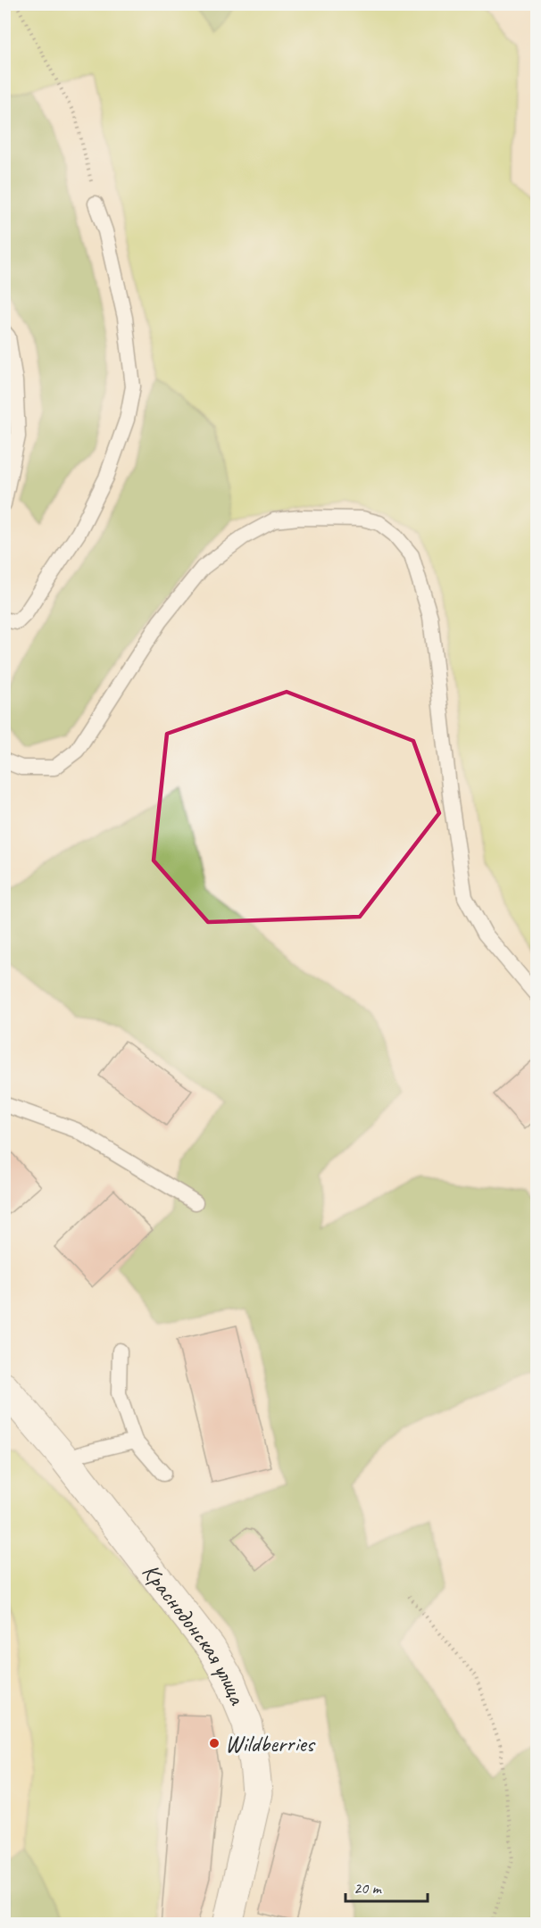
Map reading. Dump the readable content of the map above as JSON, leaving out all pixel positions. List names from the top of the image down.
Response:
{
  "streets": {
    "street": ["Краснодонская улица"]
  },
  "places": ["Wildberries"],
  "scale_bar": "20 m"
}
